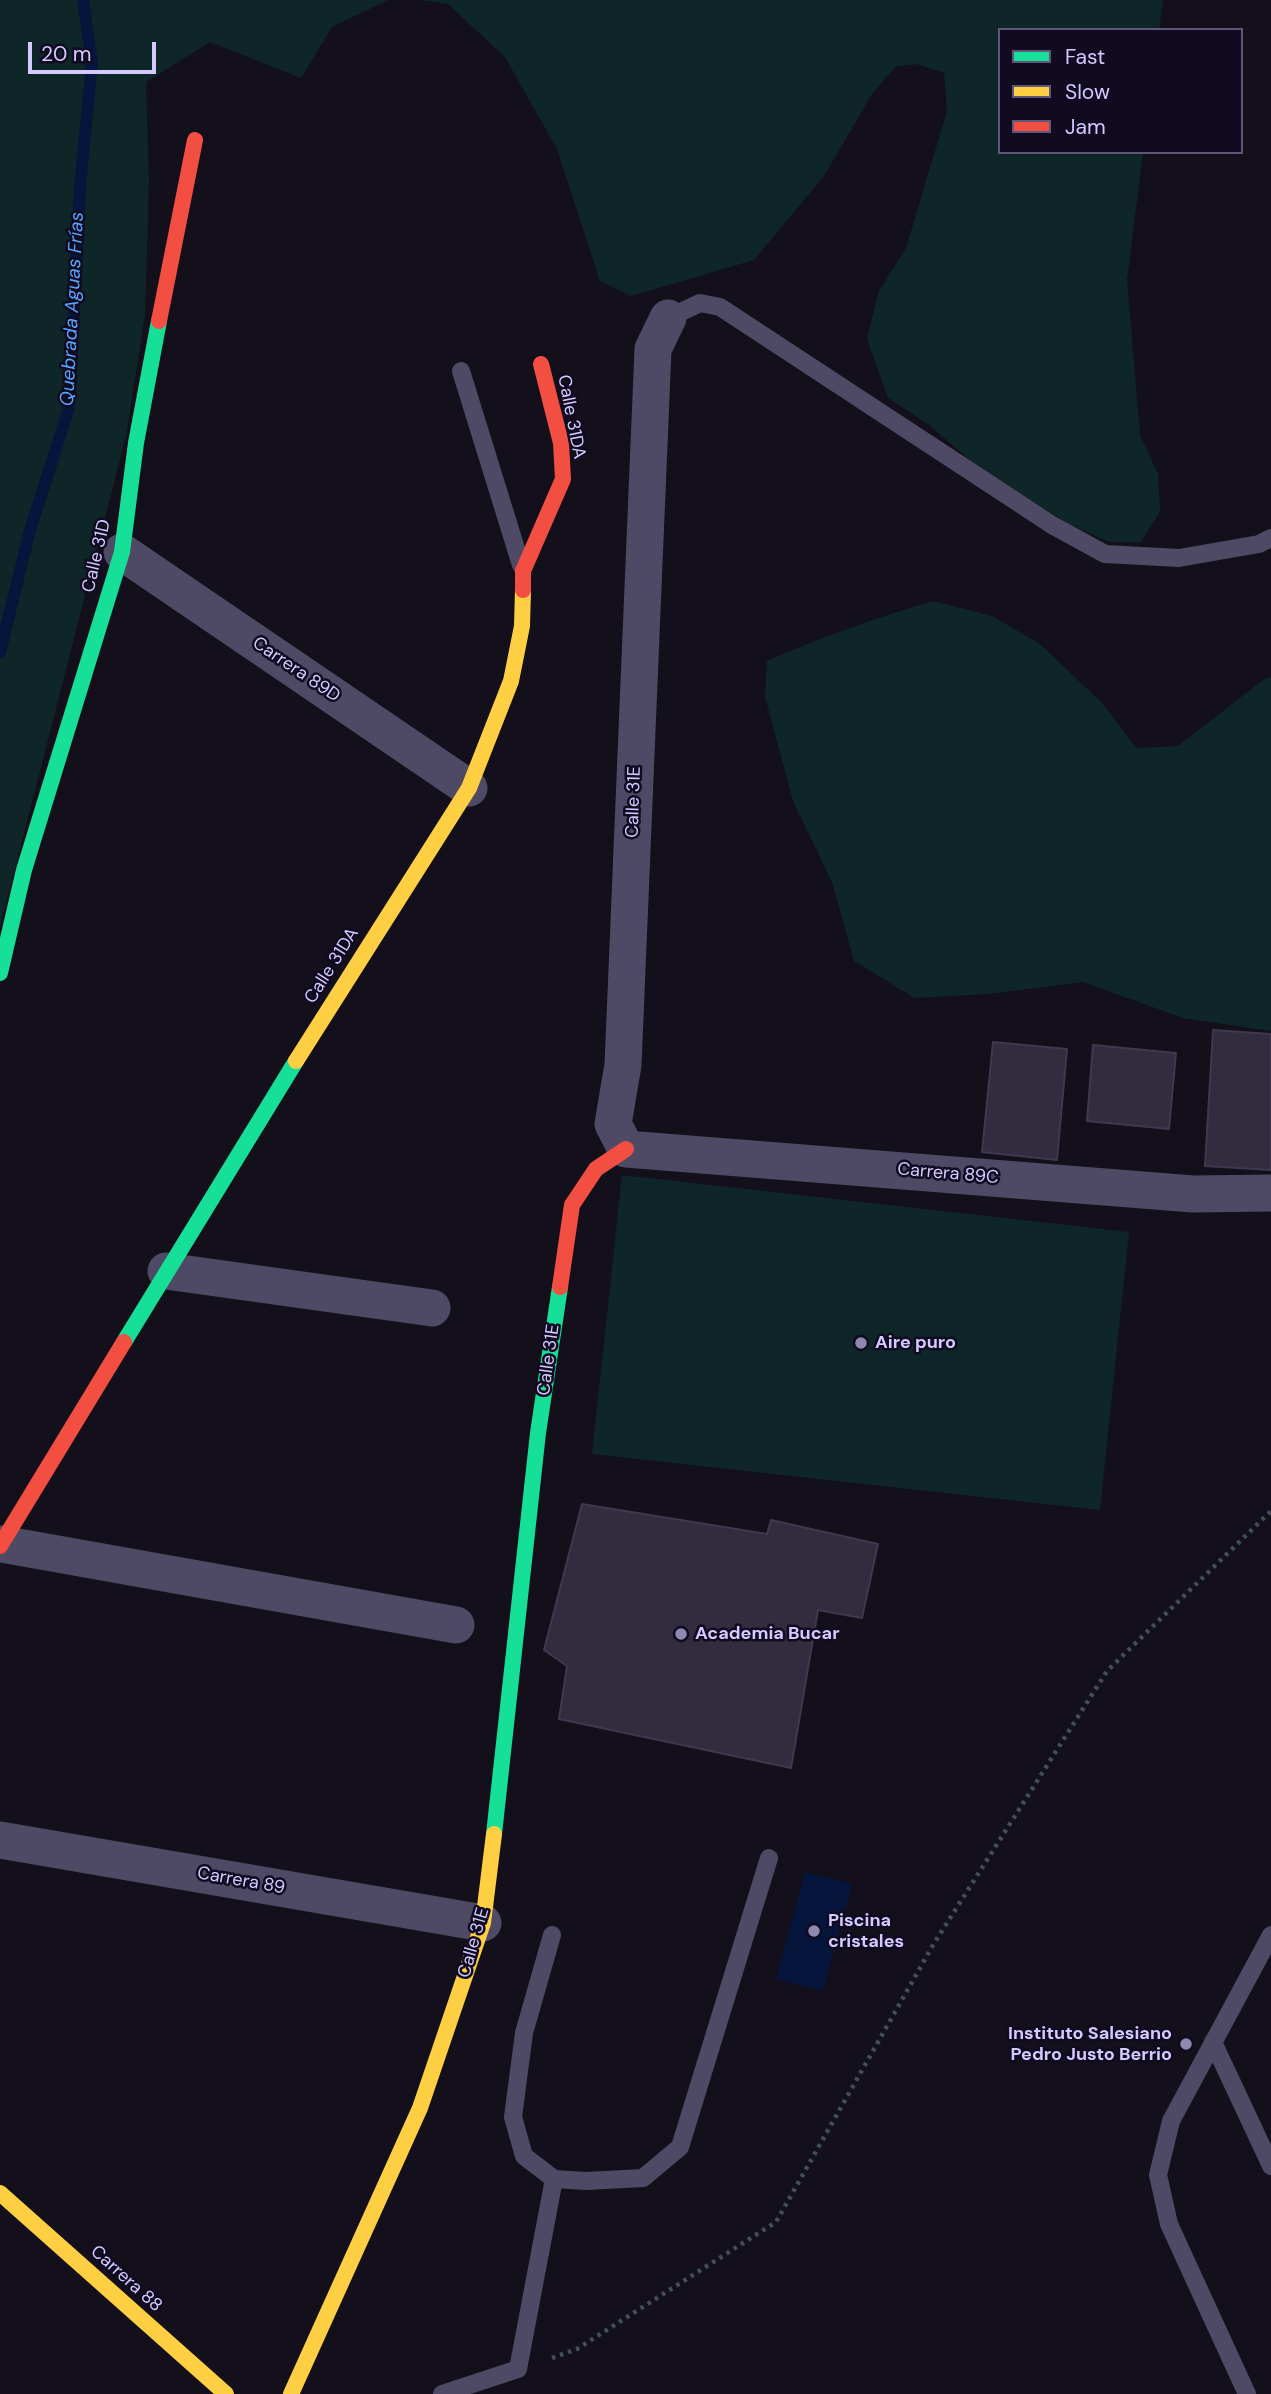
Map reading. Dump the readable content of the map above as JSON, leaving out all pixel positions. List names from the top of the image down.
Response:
{
  "streets": {
    "street": [
      "Calle 31DA",
      "Calle 31D",
      "Carrera 89D",
      "Calle 31E",
      "Carrera 89C",
      "Carrera 89",
      "Carrera 88"
    ]
  },
  "crossings": [
    ["Calle 31DA", "Carrera 89D"],
    ["Calle 31D", "Carrera 89D"],
    ["Calle 31E", "Carrera 89C"],
    ["Calle 31E", "Carrera 89"]
  ],
  "water": ["Quebrada Aguas Frías"],
  "places": [
    "Aire puro",
    "Academia Bucar",
    "Piscina cristales",
    "Instituto Salesiano Pedro Justo Berrio"
  ],
  "legend": ["Fast", "Slow", "Jam"],
  "scale_bar": "20 m"
}
